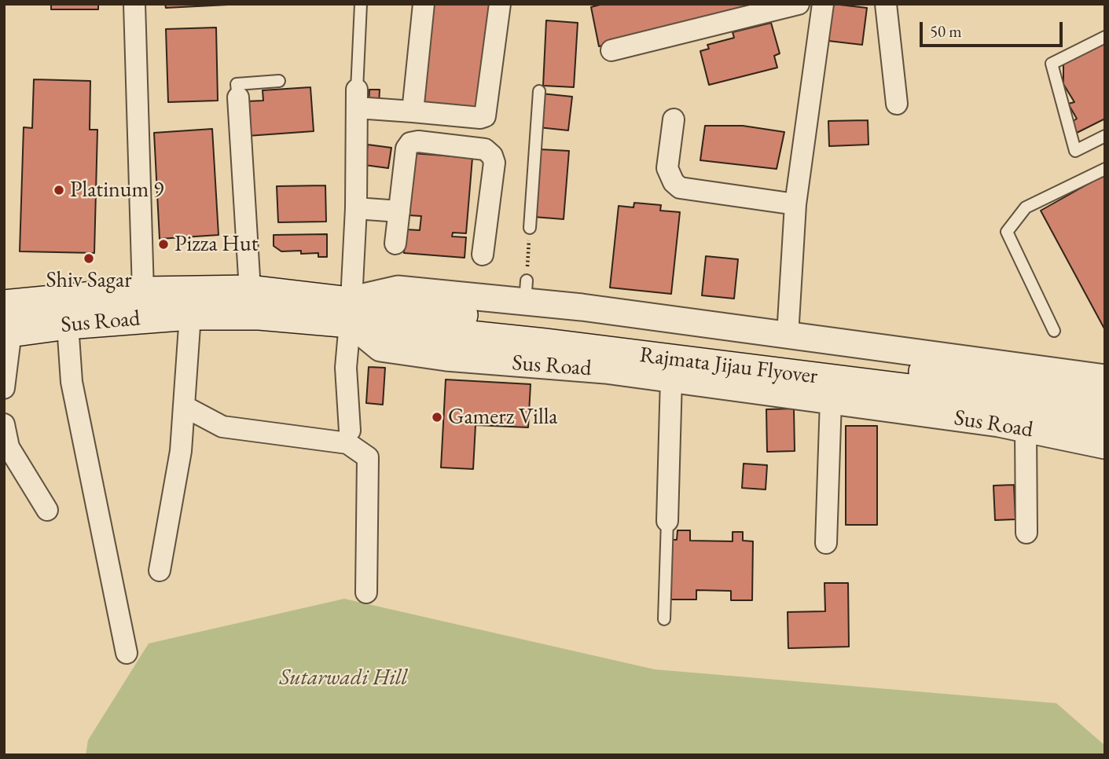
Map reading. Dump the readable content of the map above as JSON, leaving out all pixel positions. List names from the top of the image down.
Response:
{
  "streets": {
    "main road": ["Sus Road", "Rajmata Jijau Flyover"]
  },
  "crossings": [
    ["Sus Road", "Rajmata Jijau Flyover"]
  ],
  "parks": ["Sutarwadi Hill"],
  "places": [
    "Platinum 9",
    "Pizza Hut",
    "Shiv Sagar",
    "Gamerz Villa"
  ],
  "scale_bar": "50 m"
}
